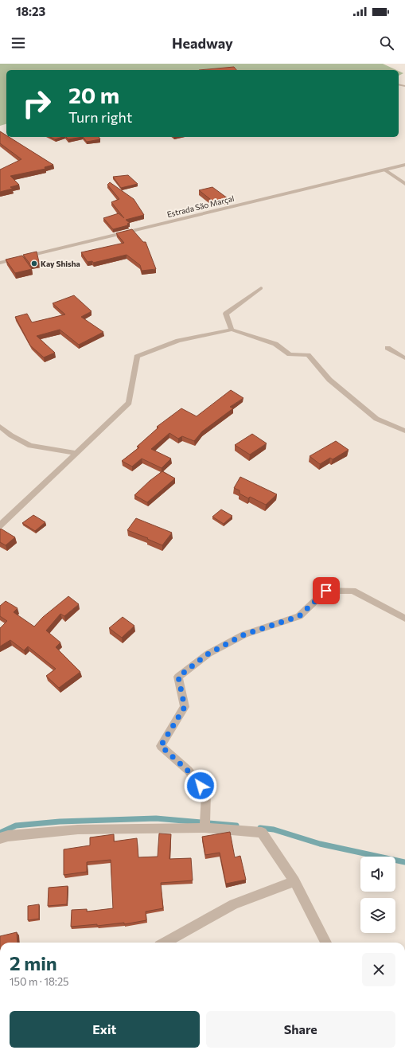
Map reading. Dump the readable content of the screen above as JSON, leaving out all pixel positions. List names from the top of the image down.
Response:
{
  "streets": {
    "street": ["Estrada São Marçal"]
  },
  "places": ["Kay Shisha"],
  "page": {
    "status": "18:23",
    "header": "Headway",
    "turn": ["20 m", "Turn right"],
    "heading": ["2 min", "150 m · 18:25"],
    "buttons": ["Exit", "Share"]
  }
}
